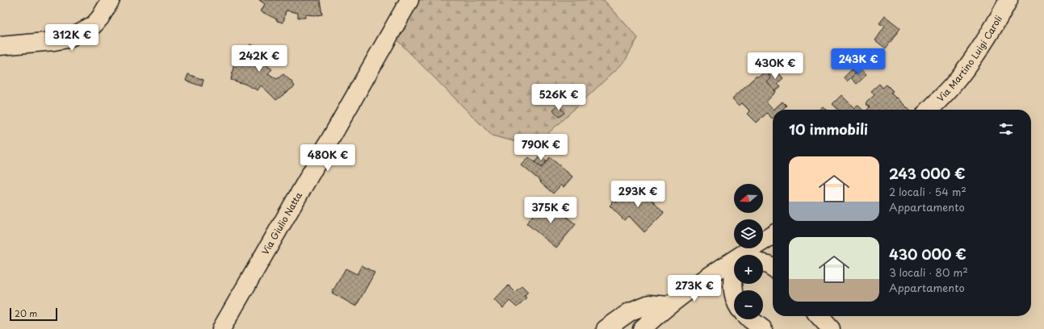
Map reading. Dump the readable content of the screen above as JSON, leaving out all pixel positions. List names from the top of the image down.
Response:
{
  "streets": {
    "main road": ["Via Martino Luigi Caroli", "Via Giulio Natta"]
  },
  "scale_bar": "20 m",
  "north": "left",
  "page": {
    "price": [
      "312K €",
      "242K €",
      "243K €",
      "430K €",
      "526K €",
      "790K €",
      "480K €",
      "293K €",
      "375K €",
      "273K €"
    ],
    "heading": "10 immobili",
    "list": [
      {
        "name": "243 000 €",
        "note": "2 locali · 54 m² · Appartamento"
      },
      {
        "name": "430 000 €",
        "note": "3 locali · 80 m² · Appartamento"
      }
    ],
    "map_buttons": ["+", "−"],
    "scale": "20 m"
  }
}
